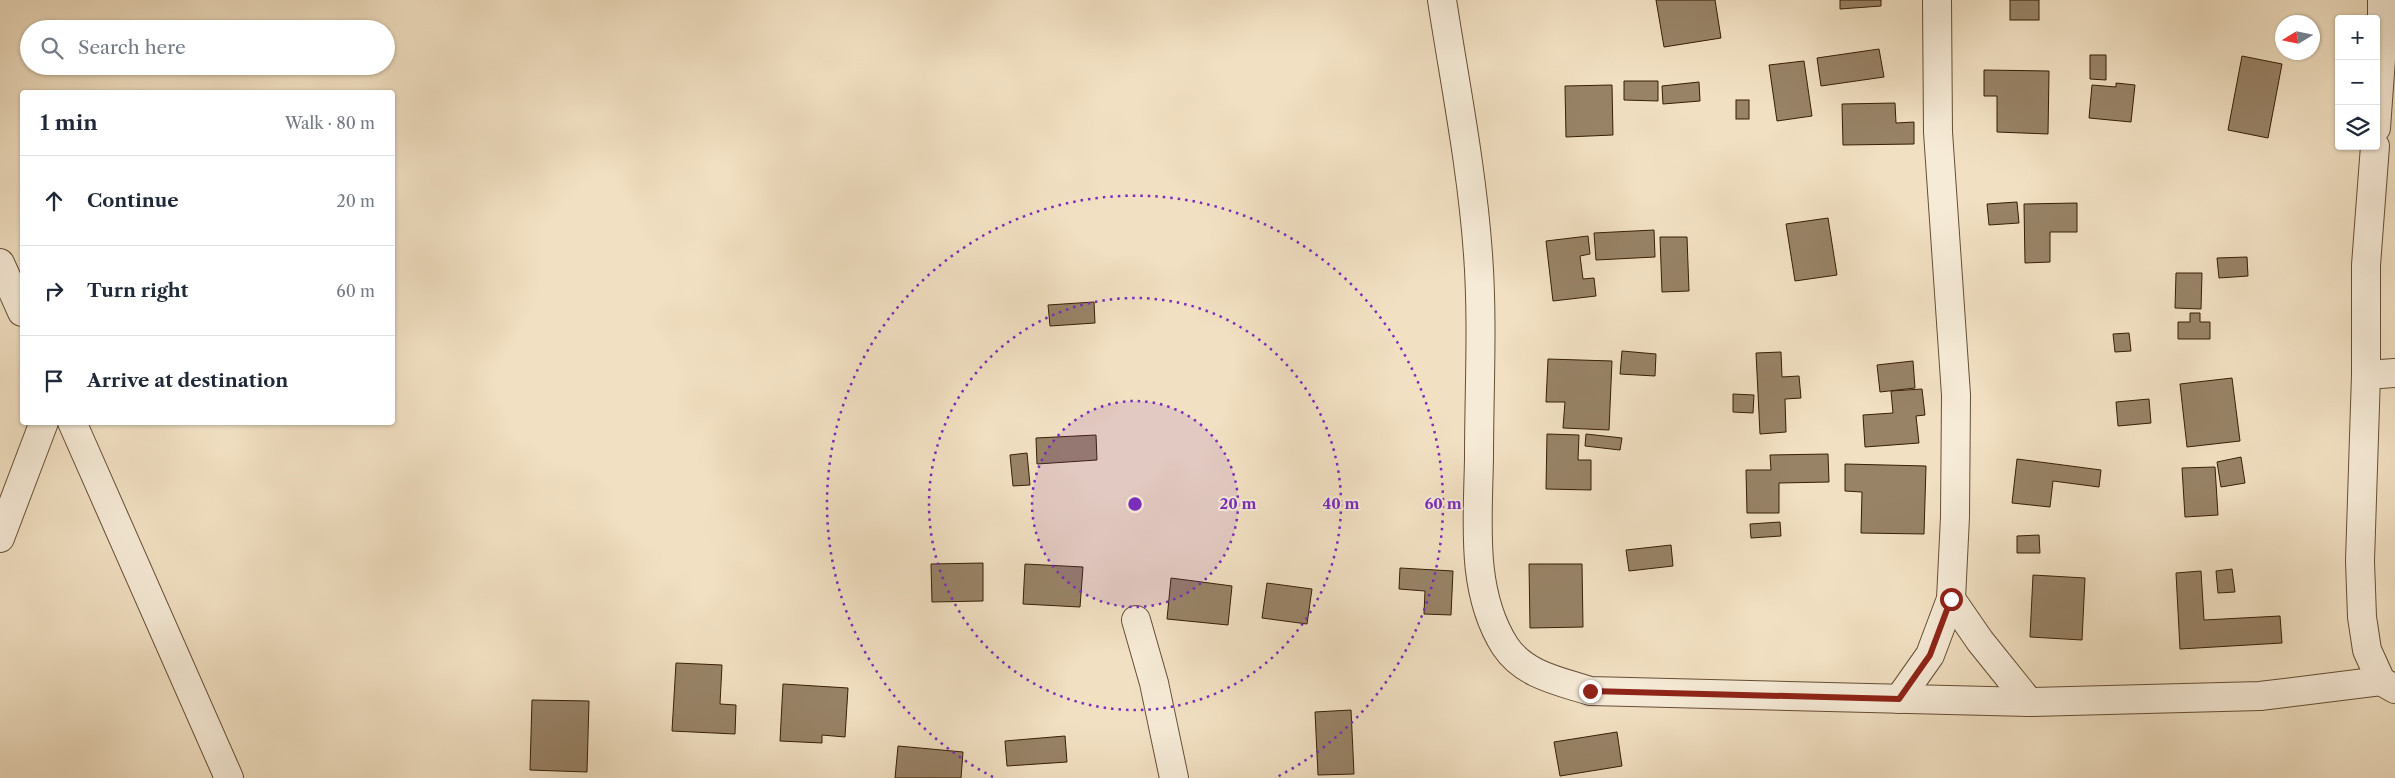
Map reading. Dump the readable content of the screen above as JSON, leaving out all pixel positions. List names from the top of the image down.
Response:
{
  "north": "left",
  "page": {
    "map_buttons": ["+", "−"],
    "search": "Search here",
    "heading": ["1 min", "Walk · 80 m"],
    "list": [
      ["Continue", "20 m"],
      ["Turn right", "60 m"],
      "Arrive at destination"
    ]
  },
  "rings": ["20 m", "40 m", "60 m"]
}
